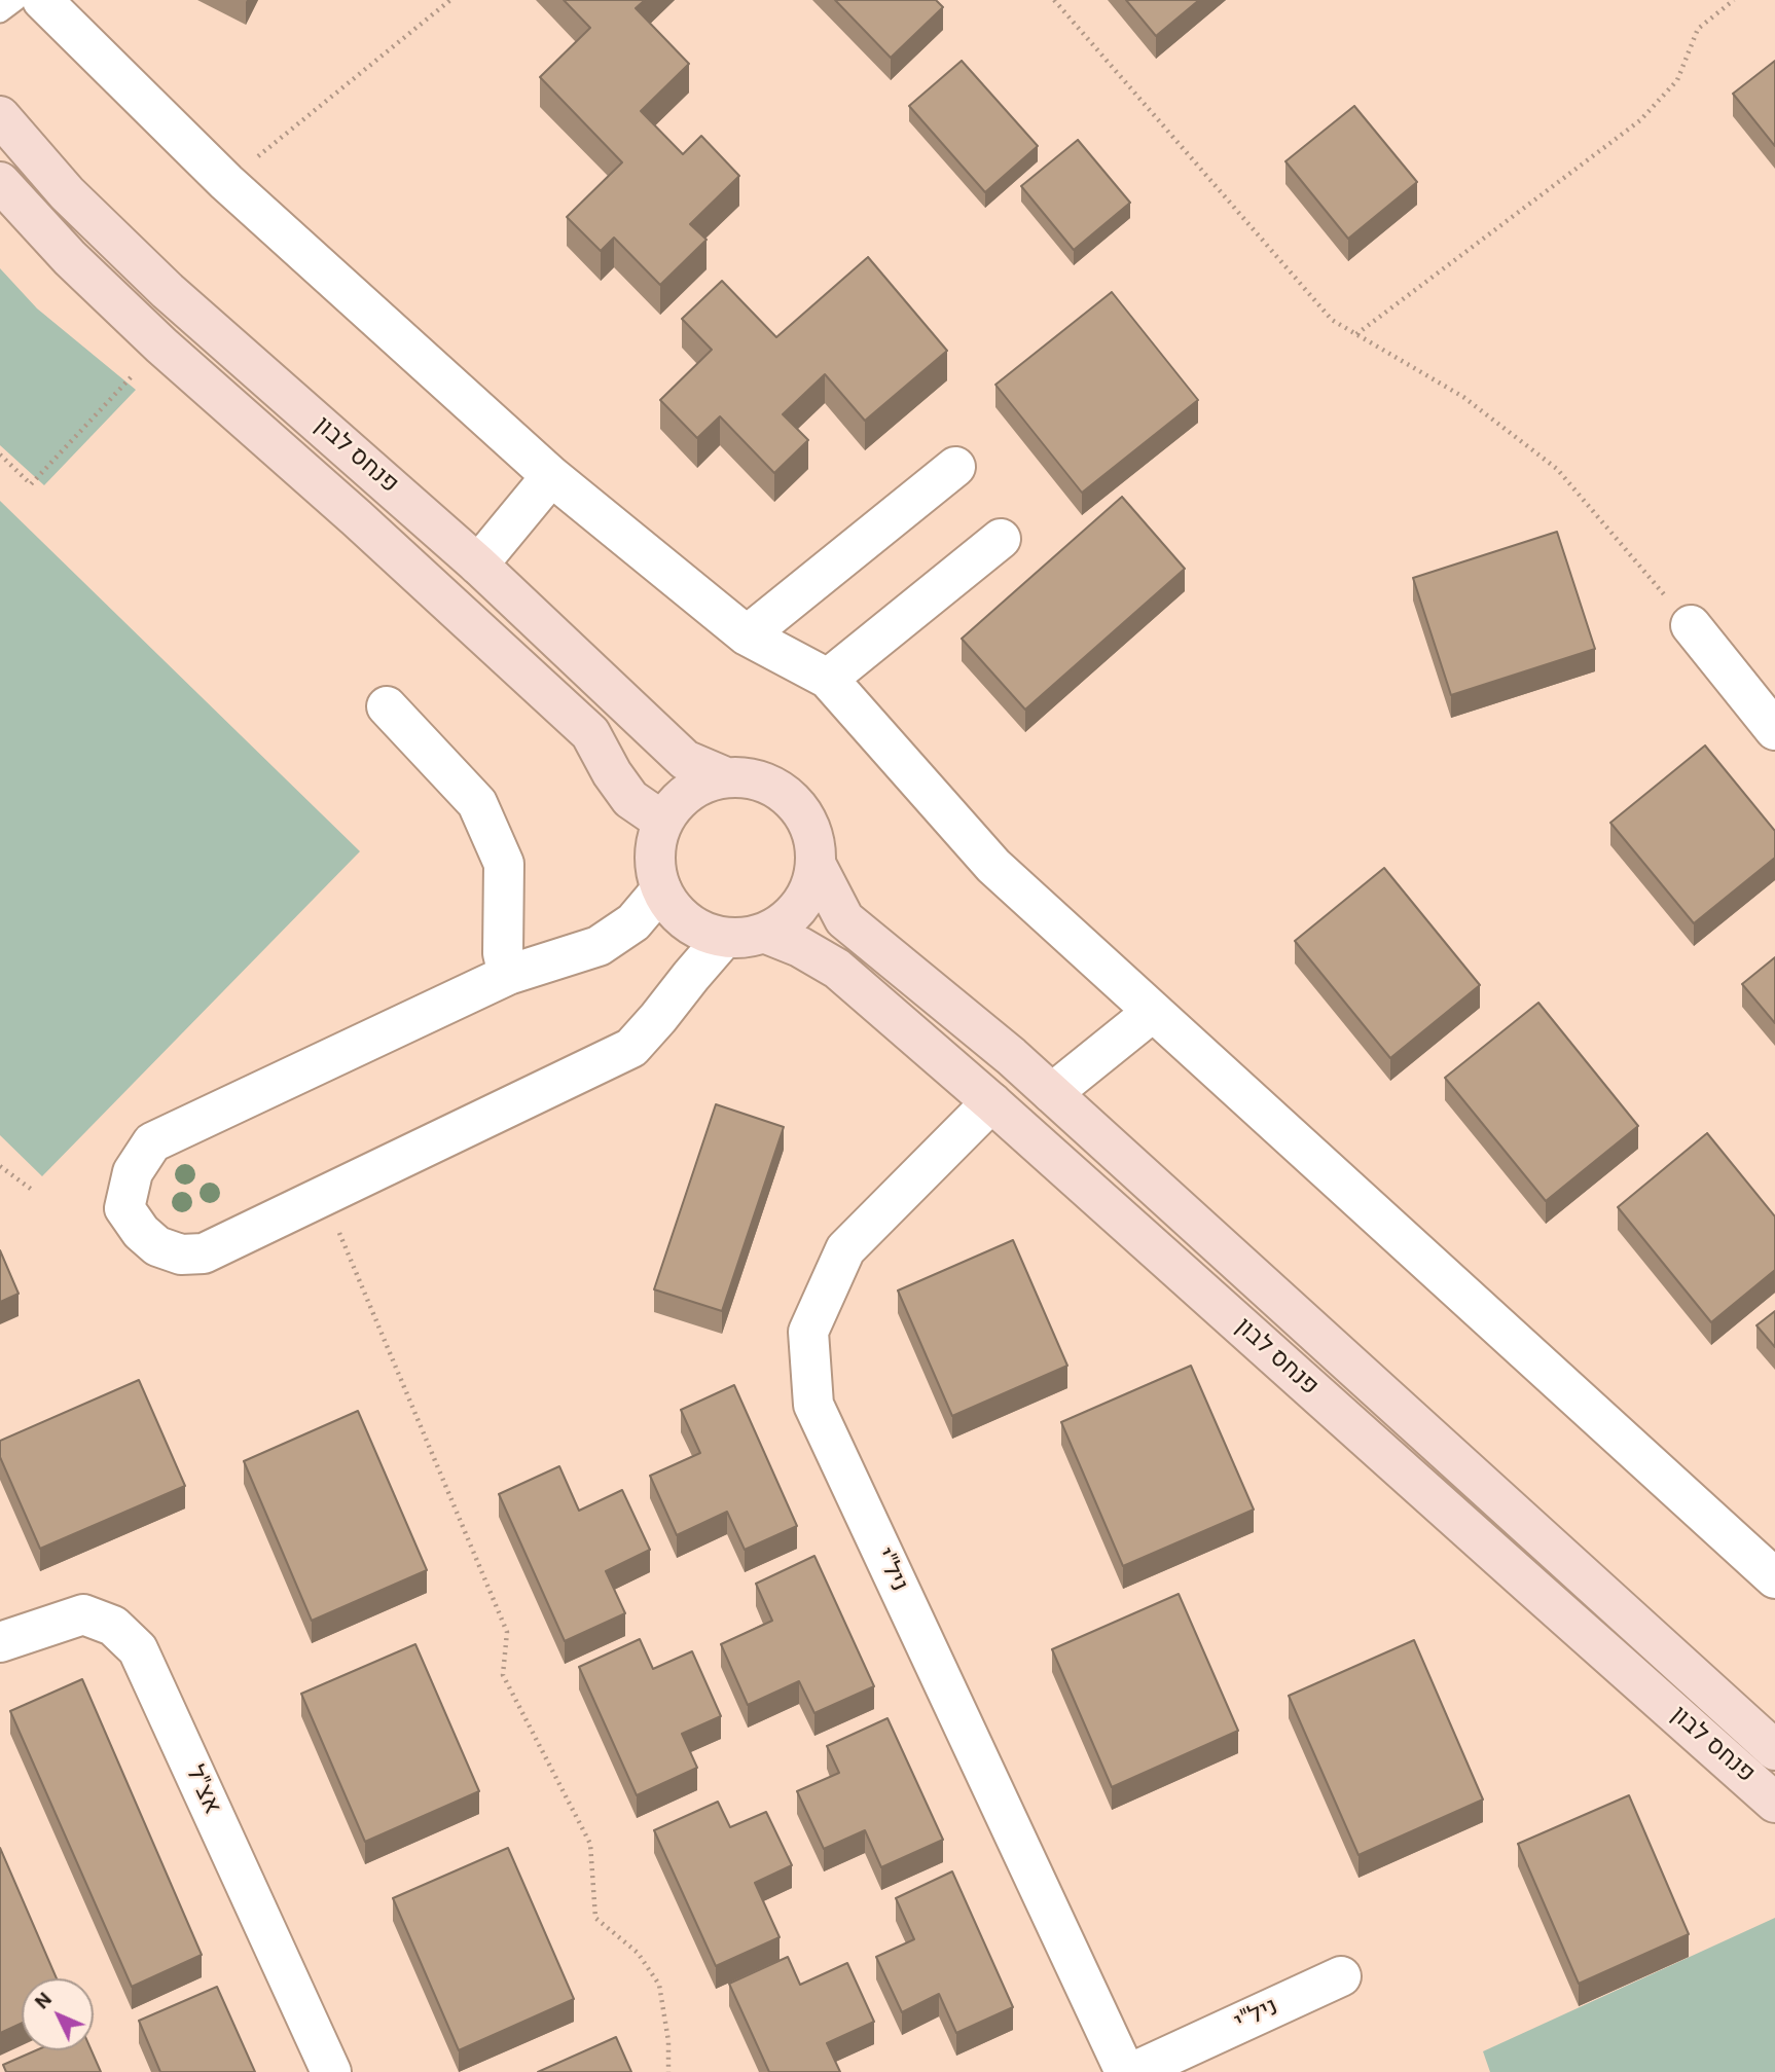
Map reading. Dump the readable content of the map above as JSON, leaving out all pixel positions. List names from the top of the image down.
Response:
{
  "streets": {
    "street": ["פנחס לבון", "ניל\"י", "אצ\"ל"]
  },
  "crossings": [
    ["פנחס לבון", "ניל\"י"]
  ],
  "north": "top left"
}
